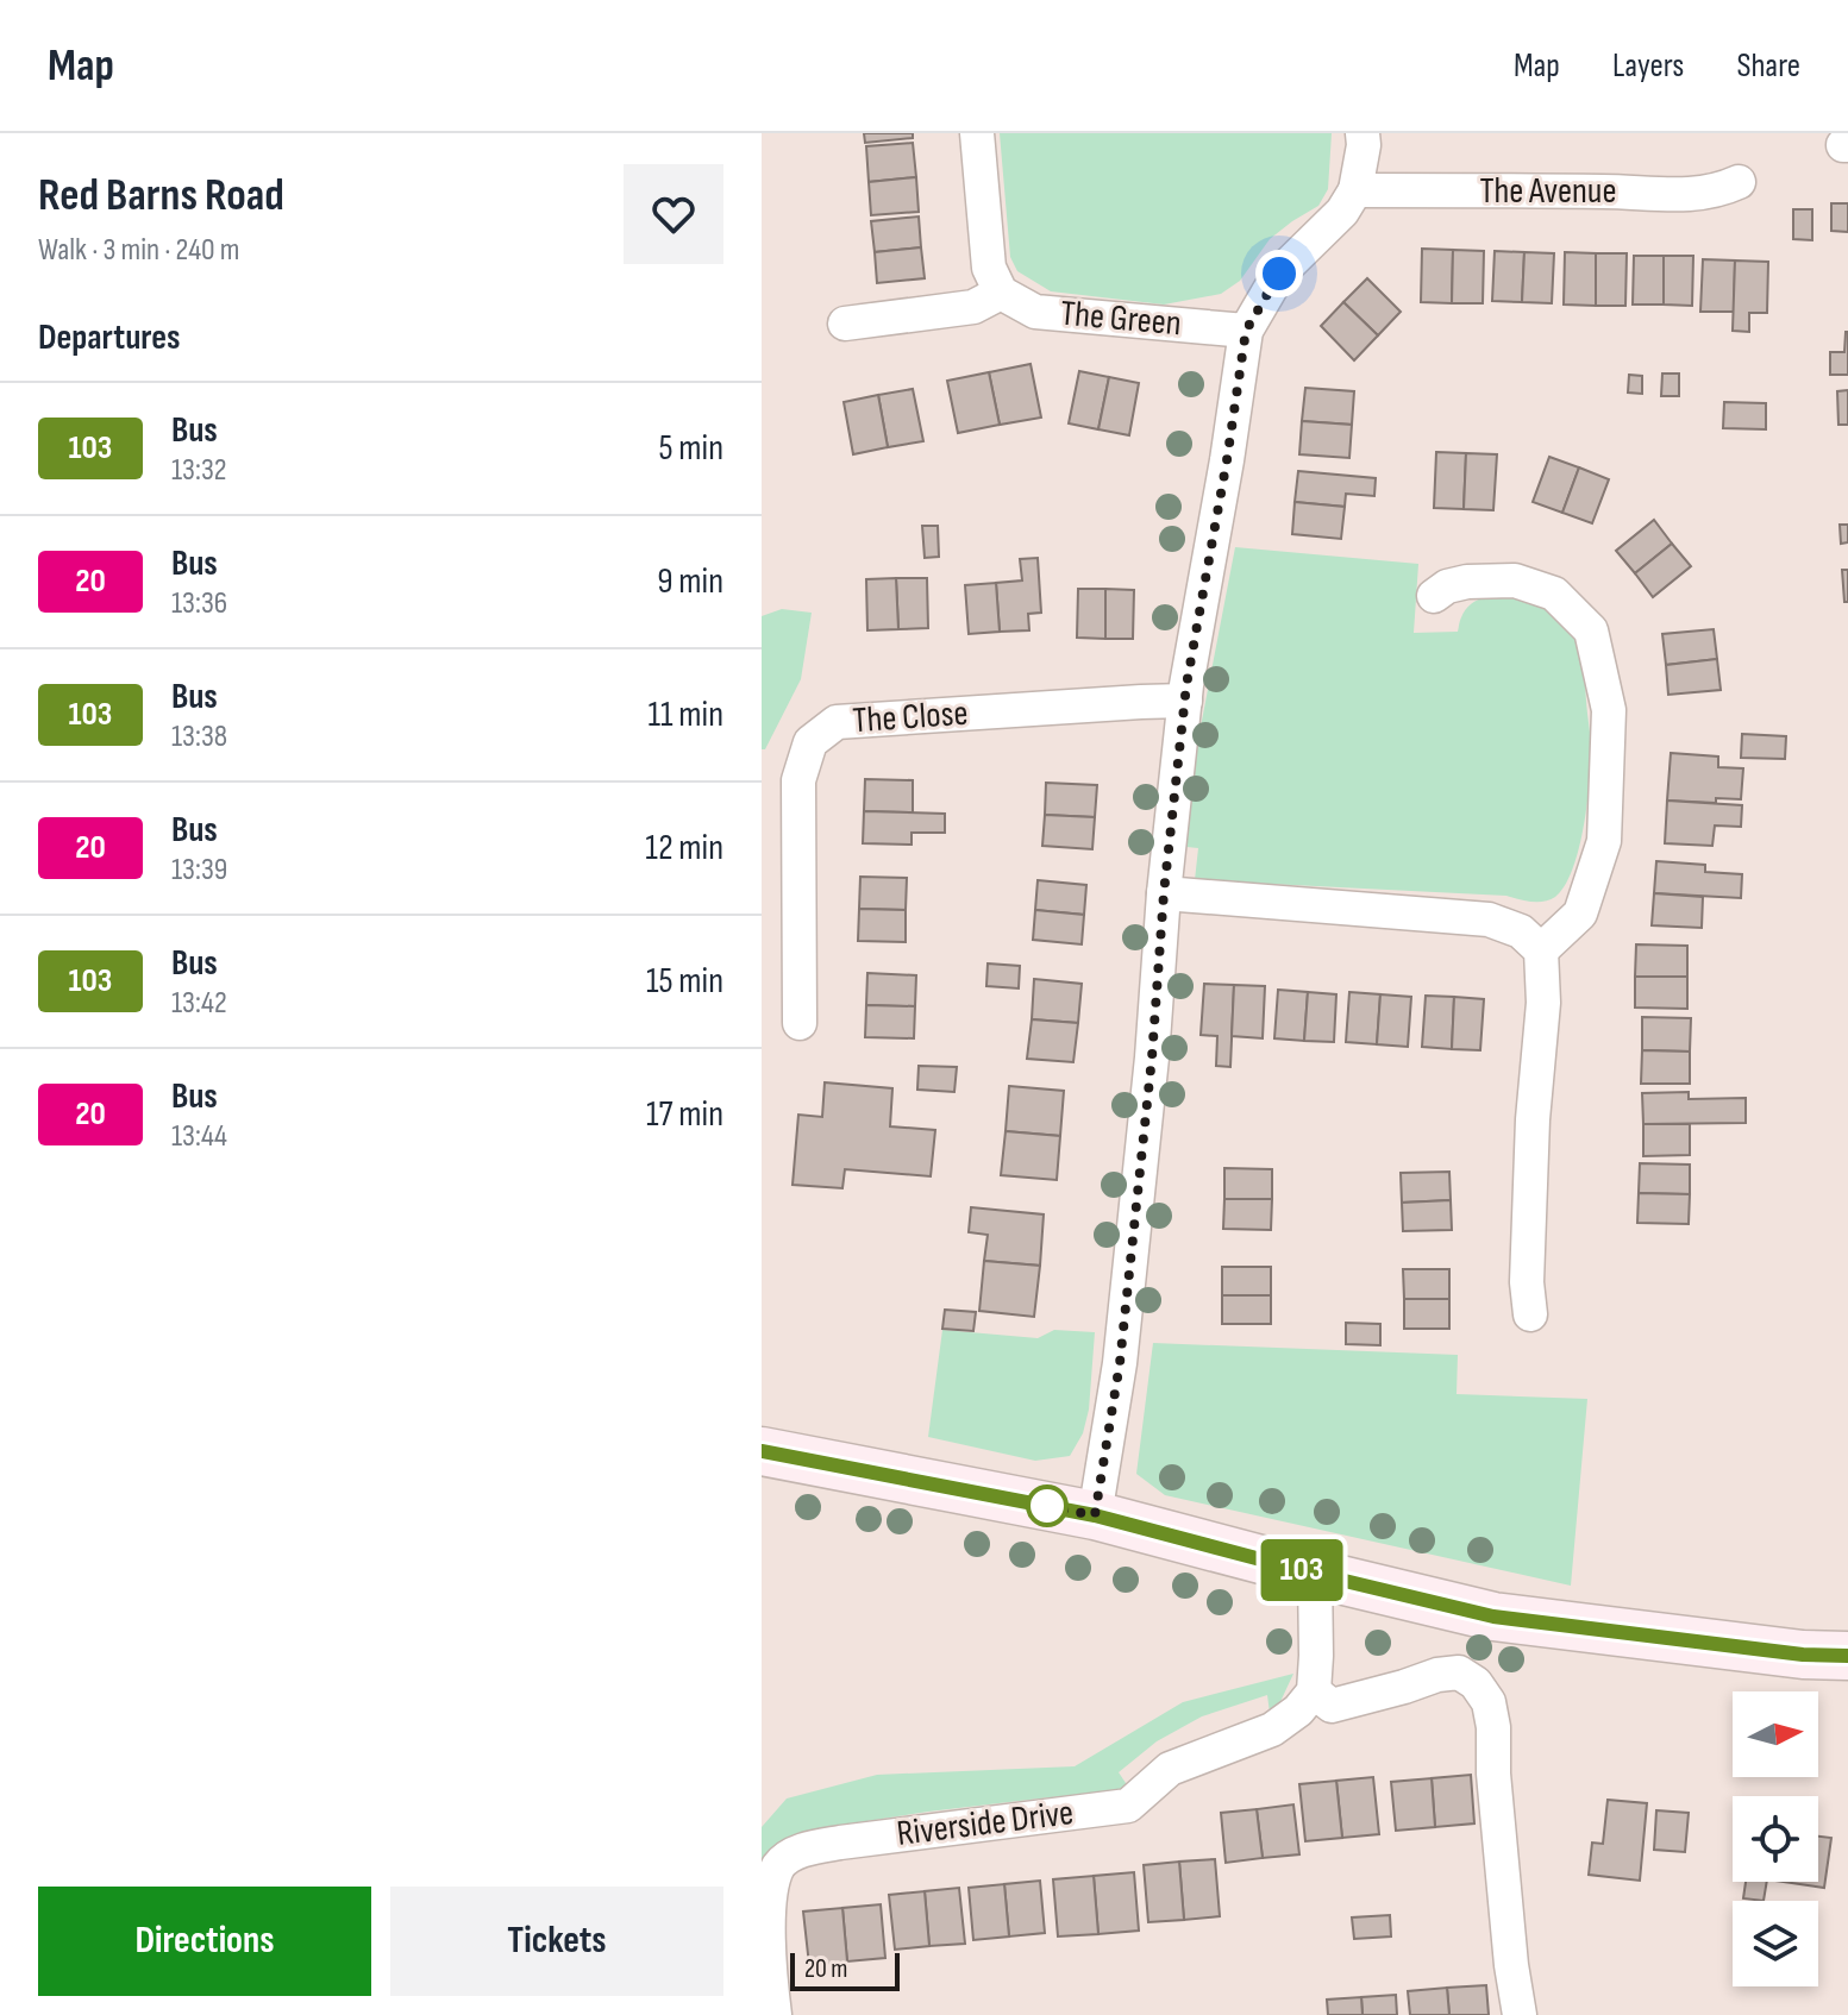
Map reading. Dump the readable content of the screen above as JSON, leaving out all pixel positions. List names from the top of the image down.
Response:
{
  "streets": {
    "street": [
      "The Avenue",
      "The Green",
      "The Close",
      "Riverside Drive"
    ]
  },
  "lines": ["bus line 103"],
  "scale_bar": "20 m",
  "north": "right",
  "page": {
    "header": "Map",
    "nav": ["Map", "Layers", "Share"],
    "heading": [
      ["Red Barns Road", "Walk · 3 min · 240 m"],
      "Departures"
    ],
    "on_map": "103",
    "list": [
      {
        "mark": "103",
        "name": "Bus",
        "note": "13:32",
        "value": "5 min"
      },
      {
        "mark": "20",
        "name": "Bus",
        "note": "13:36",
        "value": "9 min"
      },
      {
        "mark": "103",
        "name": "Bus",
        "note": "13:38",
        "value": "11 min"
      },
      {
        "mark": "20",
        "name": "Bus",
        "note": "13:39",
        "value": "12 min"
      },
      {
        "mark": "103",
        "name": "Bus",
        "note": "13:42",
        "value": "15 min"
      },
      {
        "mark": "20",
        "name": "Bus",
        "note": "13:44",
        "value": "17 min"
      }
    ],
    "buttons": ["Directions", "Tickets"],
    "scale": "20 m"
  }
}
